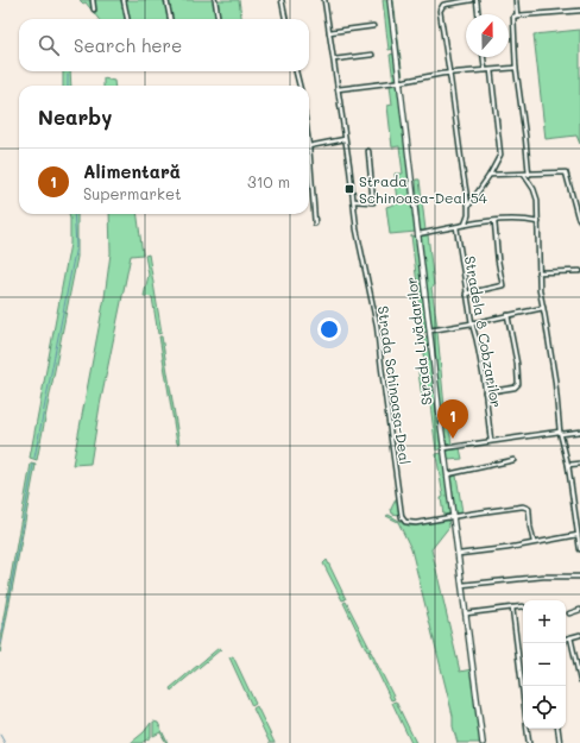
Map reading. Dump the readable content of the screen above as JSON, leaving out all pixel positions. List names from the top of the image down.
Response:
{
  "streets": {
    "street": ["Stradela 8 Cobzarilor", "Strada Livădarilor", "Strada Schinoasa-Deal"]
  },
  "crossings": [
    ["Strada Livădarilor", "Strada Schinoasa-Deal"]
  ],
  "places": {
    "transit": ["Strada Schinoasa-Deal 54"]
  },
  "north": "top",
  "page": {
    "search": "Search here",
    "heading": "Nearby",
    "list": [
      {
        "mark": "1",
        "name": "Alimentară",
        "note": "Supermarket",
        "value": "310 m"
      }
    ],
    "pins": "1",
    "map_buttons": ["+", "−"]
  }
}
